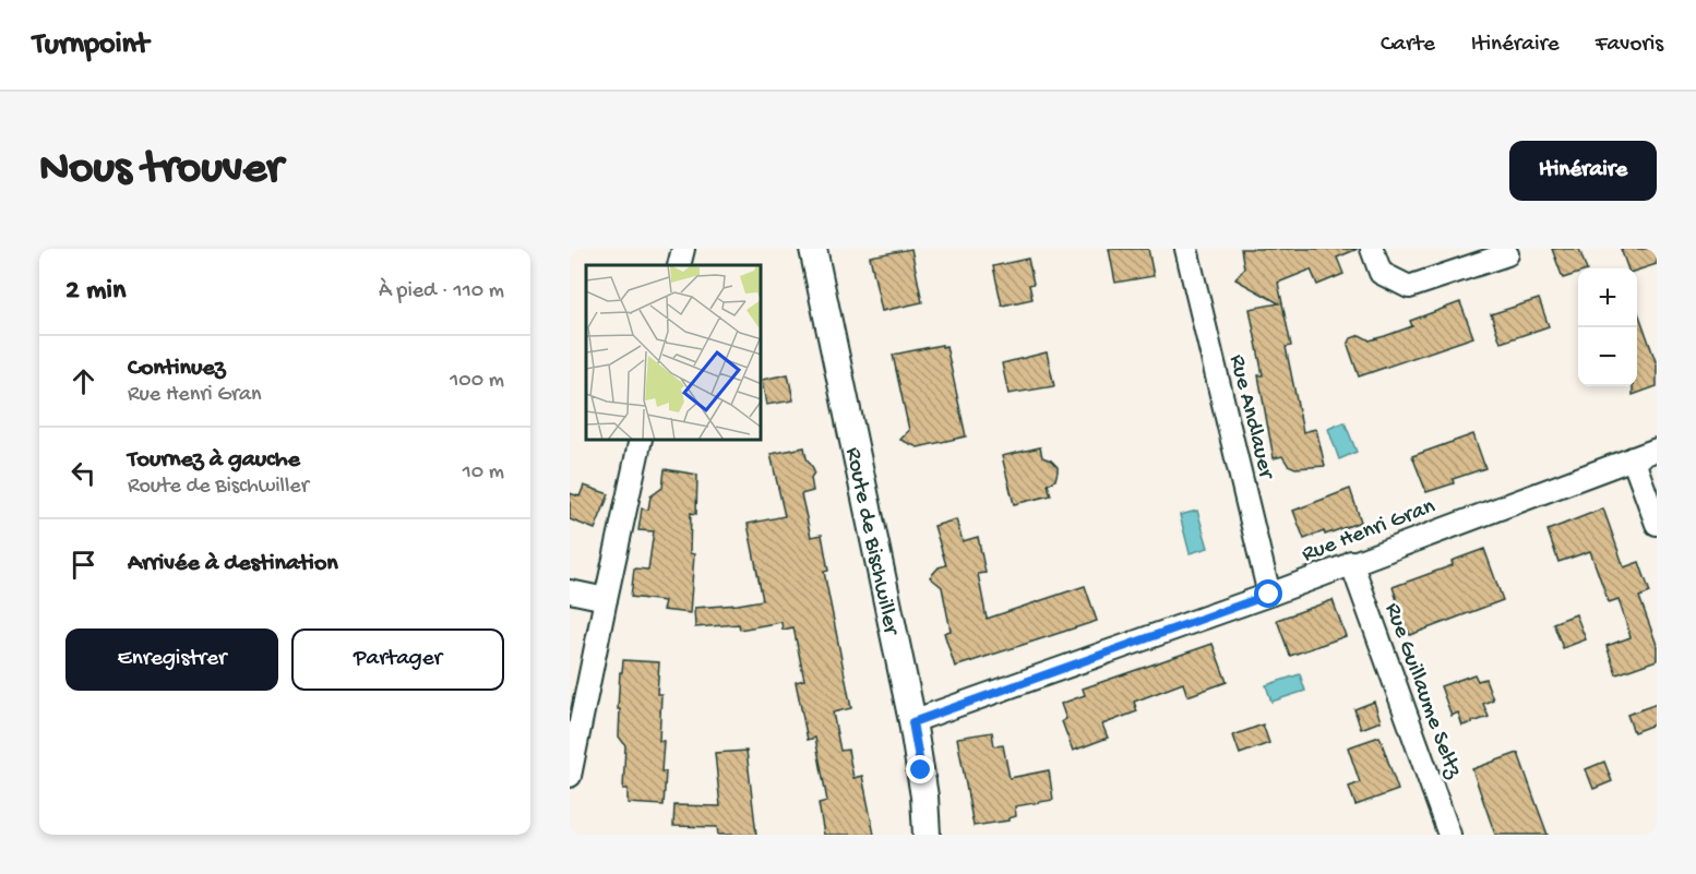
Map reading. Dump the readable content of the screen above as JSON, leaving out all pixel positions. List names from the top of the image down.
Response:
{
  "streets": {
    "street": [
      "Rue Andlauer",
      "Rue Henri Gran",
      "Route de Bischwiller",
      "Rue Guillaume Seltz"
    ]
  },
  "crossings": [
    ["Rue Andlauer", "Rue Henri Gran"],
    ["Rue Henri Gran", "Route de Bischwiller"],
    ["Rue Henri Gran", "Rue Guillaume Seltz"]
  ],
  "page": {
    "header": "Turnpoint",
    "nav": ["Carte", "Itinéraire", "Favoris"],
    "buttons": [
      "Itinéraire",
      ["Enregistrer", "Partager"]
    ],
    "title": "Nous trouver",
    "heading": ["2 min", "À pied · 110 m"],
    "map_buttons": ["+", "−"],
    "list": [
      ["Continuez", "Rue Henri Gran", "100 m"],
      ["Tournez à gauche", "Route de Bischwiller", "10 m"],
      "Arrivée à destination"
    ]
  }
}
